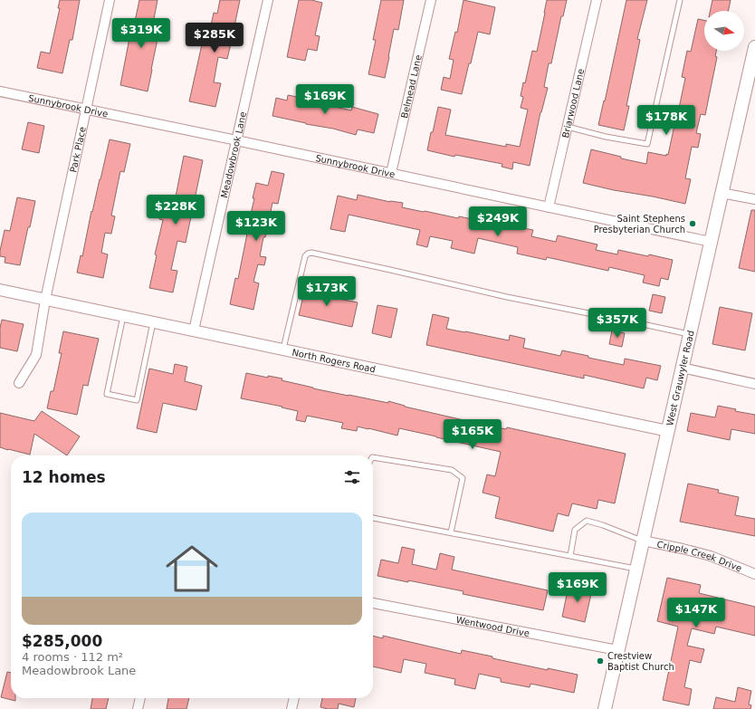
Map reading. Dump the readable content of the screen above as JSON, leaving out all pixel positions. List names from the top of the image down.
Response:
{
  "streets": {
    "main road": ["West Grauwyler Road"],
    "street": [
      "Belmead Lane",
      "Briarwood Lane",
      "Sunnybrook Drive",
      "Park Place",
      "Meadowbrook Lane",
      "North Rogers Road",
      "Cripple Creek Drive",
      "Wentwood Drive"
    ]
  },
  "crossings": [
    ["Belmead Lane", "Sunnybrook Drive"],
    ["Briarwood Lane", "Sunnybrook Drive"],
    ["Sunnybrook Drive", "Park Place"],
    ["Sunnybrook Drive", "Meadowbrook Lane"],
    ["Sunnybrook Drive", "West Grauwyler Road"],
    ["Park Place", "North Rogers Road"],
    ["Meadowbrook Lane", "North Rogers Road"],
    ["North Rogers Road", "West Grauwyler Road"],
    ["West Grauwyler Road", "Cripple Creek Drive"],
    ["West Grauwyler Road", "Wentwood Drive"]
  ],
  "places": ["Saint Stephens Presbyterian Church", "Crestview Baptist Church"],
  "north": "right",
  "page": {
    "price": [
      "$319K",
      "$285K",
      "$169K",
      "$178K",
      "$228K",
      "$249K",
      "$123K",
      "$173K",
      "$357K",
      "$165K",
      "$169K",
      "$147K"
    ],
    "heading": "12 homes",
    "list": [
      {
        "name": "$285,000",
        "note": "4 rooms · 112 m² · Meadowbrook Lane"
      }
    ]
  }
}
